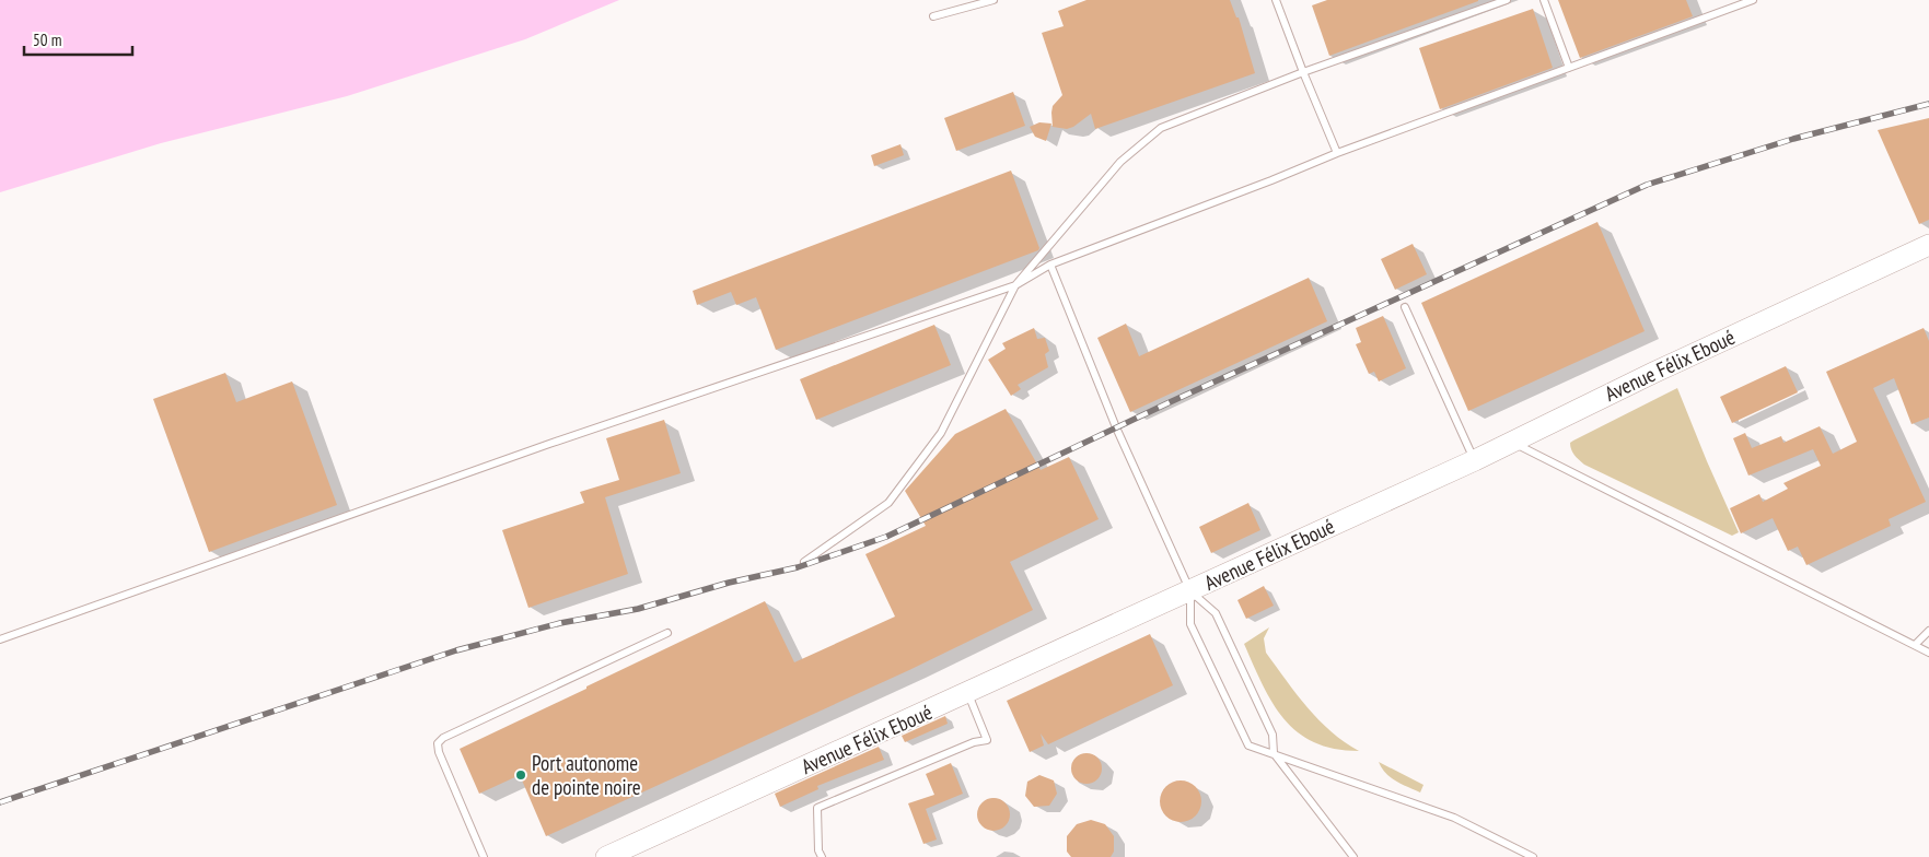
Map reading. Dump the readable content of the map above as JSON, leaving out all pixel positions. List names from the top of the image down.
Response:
{
  "streets": {
    "street": ["Avenue Félix Eboué"]
  },
  "places": ["Port autonome de pointe noire"],
  "scale_bar": "50 m"
}
